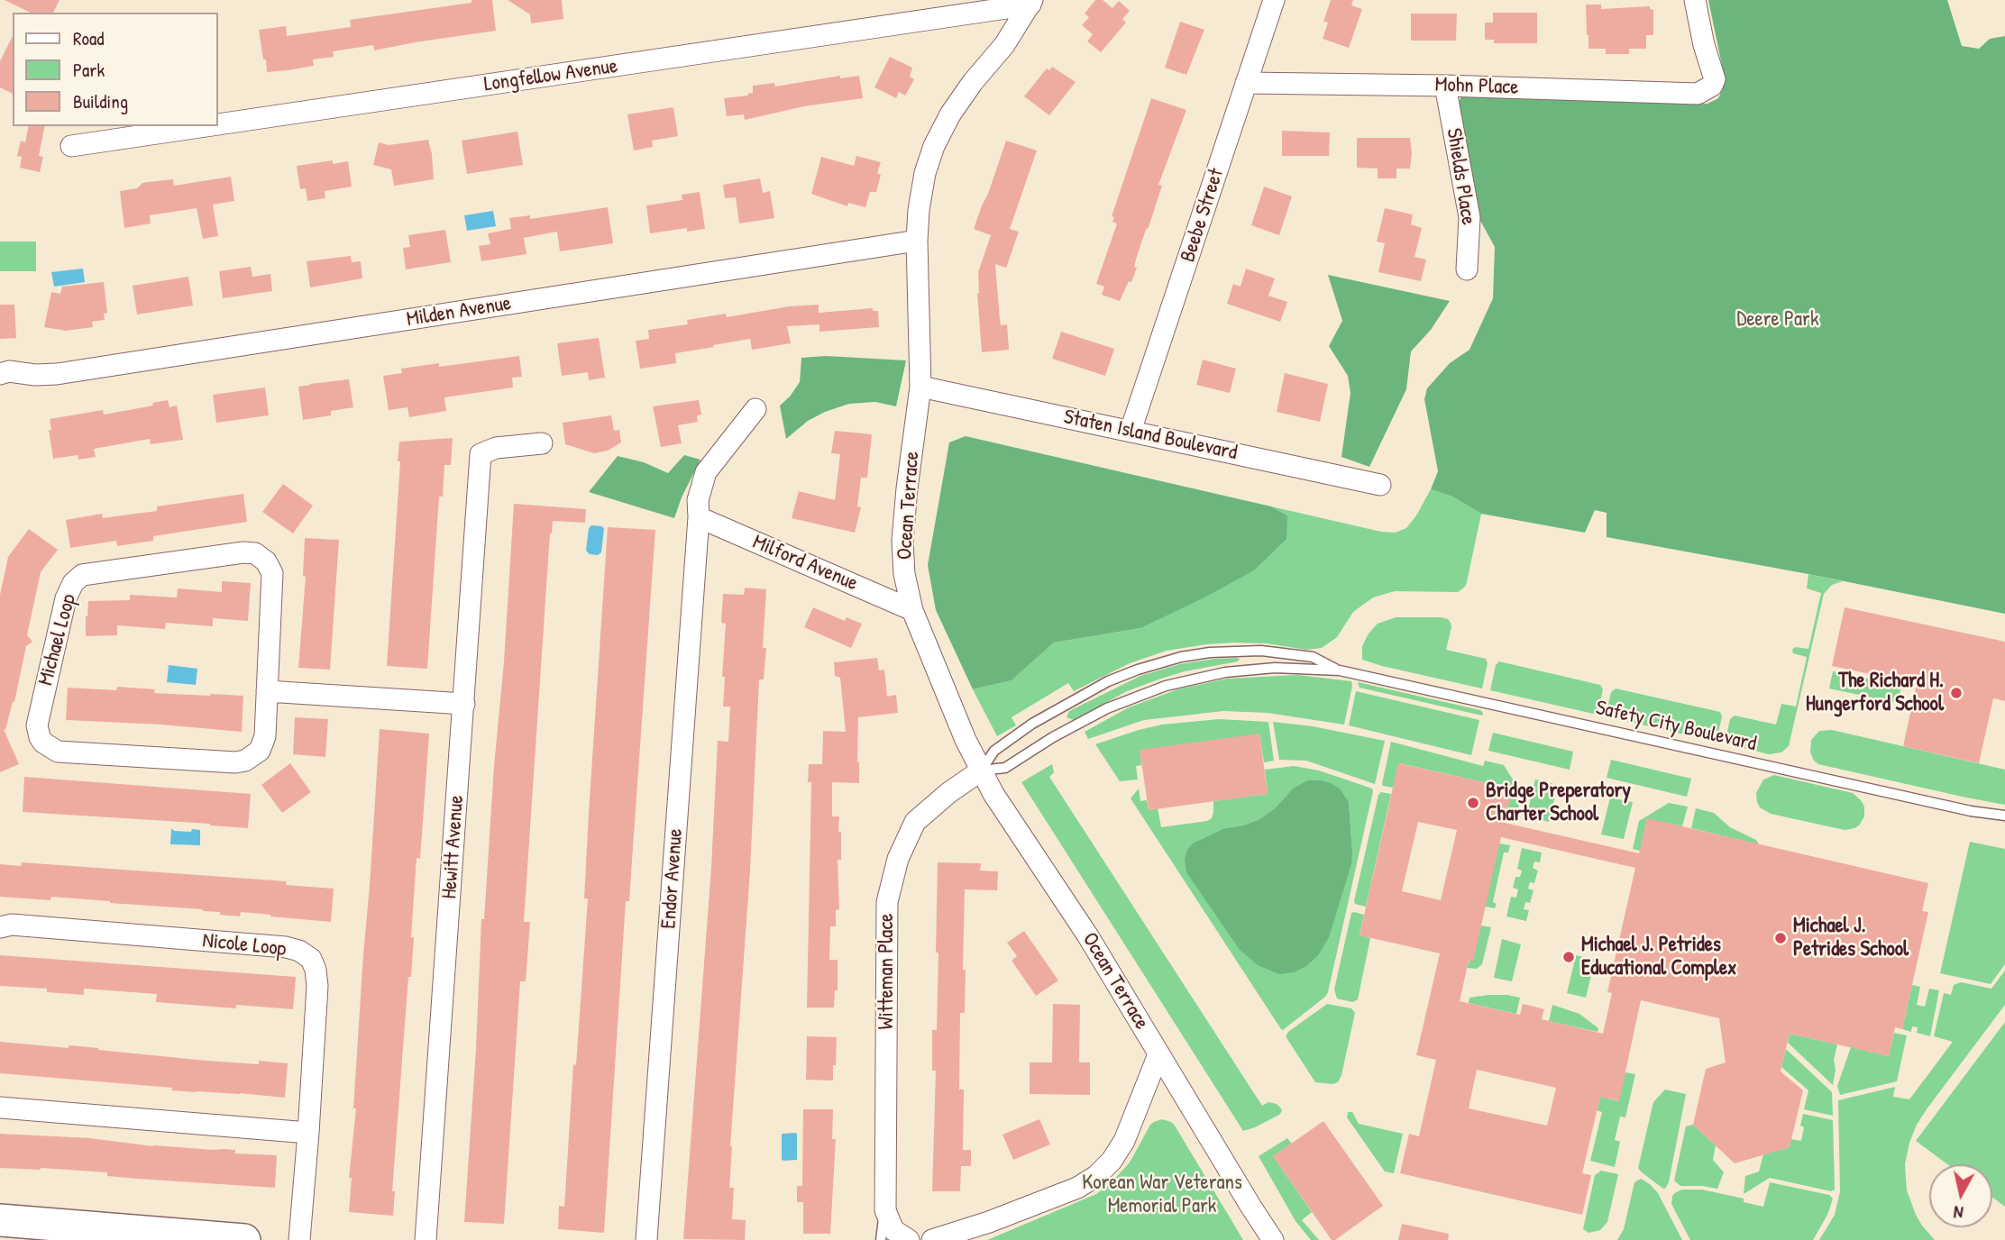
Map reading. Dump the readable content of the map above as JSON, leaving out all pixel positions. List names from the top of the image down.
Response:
{
  "streets": {
    "street": [
      "Longfellow Avenue",
      "Mohn Place",
      "Shields Place",
      "Beebe Street",
      "Milden Avenue",
      "Staten Island Boulevard",
      "Ocean Terrace",
      "Milford Avenue",
      "Michael Loop",
      "Hewitt Avenue",
      "Endor Avenue",
      "Nicole Loop",
      "Witteman Place"
    ],
    "lane": ["Safety City Boulevard"]
  },
  "crossings": [
    ["Longfellow Avenue", "Ocean Terrace"],
    ["Mohn Place", "Shields Place"],
    ["Mohn Place", "Beebe Street"],
    ["Beebe Street", "Staten Island Boulevard"],
    ["Milden Avenue", "Ocean Terrace"],
    ["Staten Island Boulevard", "Ocean Terrace"],
    ["Ocean Terrace", "Milford Avenue"],
    ["Ocean Terrace", "Safety City Boulevard"],
    ["Ocean Terrace", "Witteman Place"],
    ["Milford Avenue", "Endor Avenue"],
    ["Safety City Boulevard", "Witteman Place"]
  ],
  "parks": ["Deere Park", "Korean War Veterans Memorial Park"],
  "places": [
    "The Richard H. Hungerford School",
    "Bridge Preperatory Charter School",
    "Michael J. Petrides School",
    "Michael J. Petrides Educational Complex"
  ],
  "legend": ["Road", "Park", "Building"],
  "north": "bottom"
}
